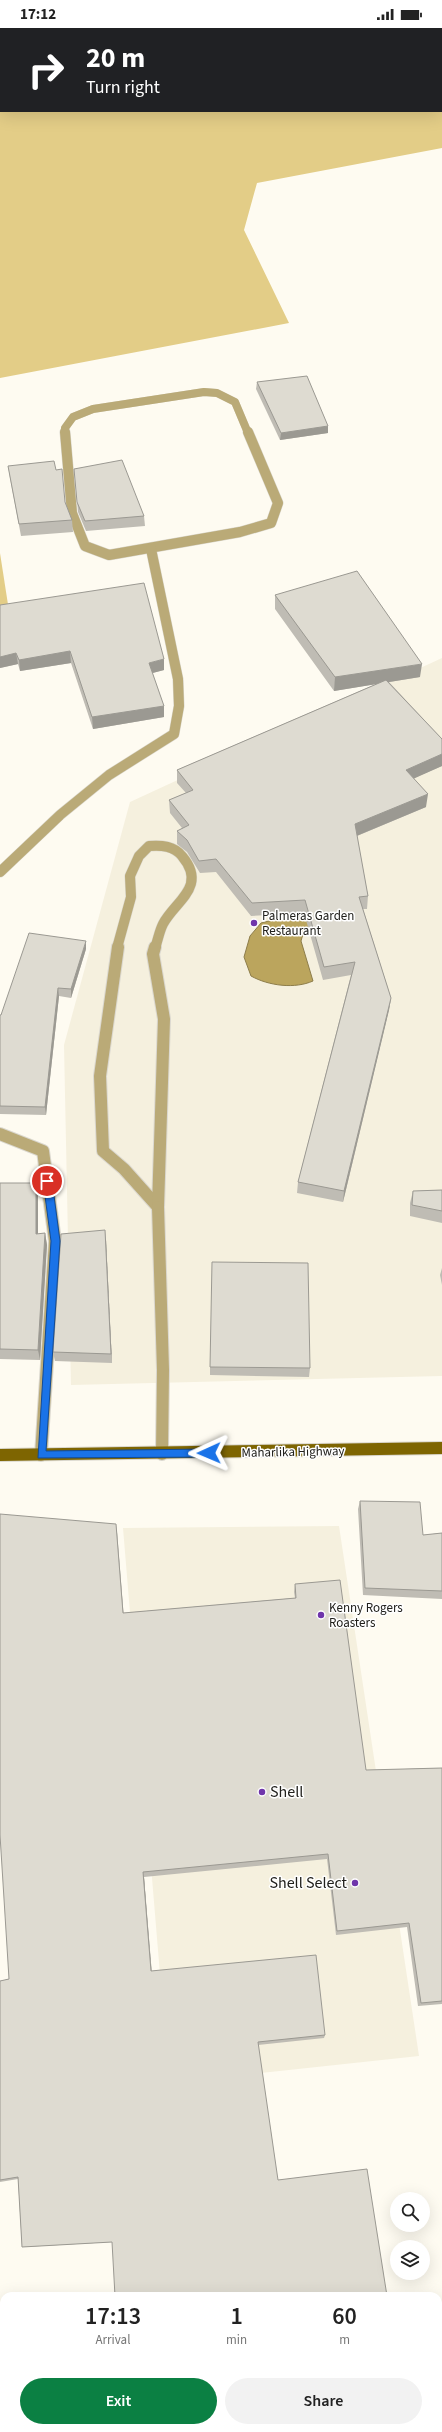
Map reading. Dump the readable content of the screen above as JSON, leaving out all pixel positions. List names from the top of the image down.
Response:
{
  "streets": {
    "main road": ["Maharlika Highway"]
  },
  "places": [
    "Palmeras Garden Restaurant",
    "Kenny Rogers Roasters",
    "Shell",
    "Shell Select"
  ],
  "page": {
    "status": "17:12",
    "turn": ["20 m", "Turn right"],
    "eta": [
      "17:13",
      "Arrival",
      "1",
      "min",
      "60",
      "m"
    ],
    "buttons": ["Exit", "Share"]
  }
}
